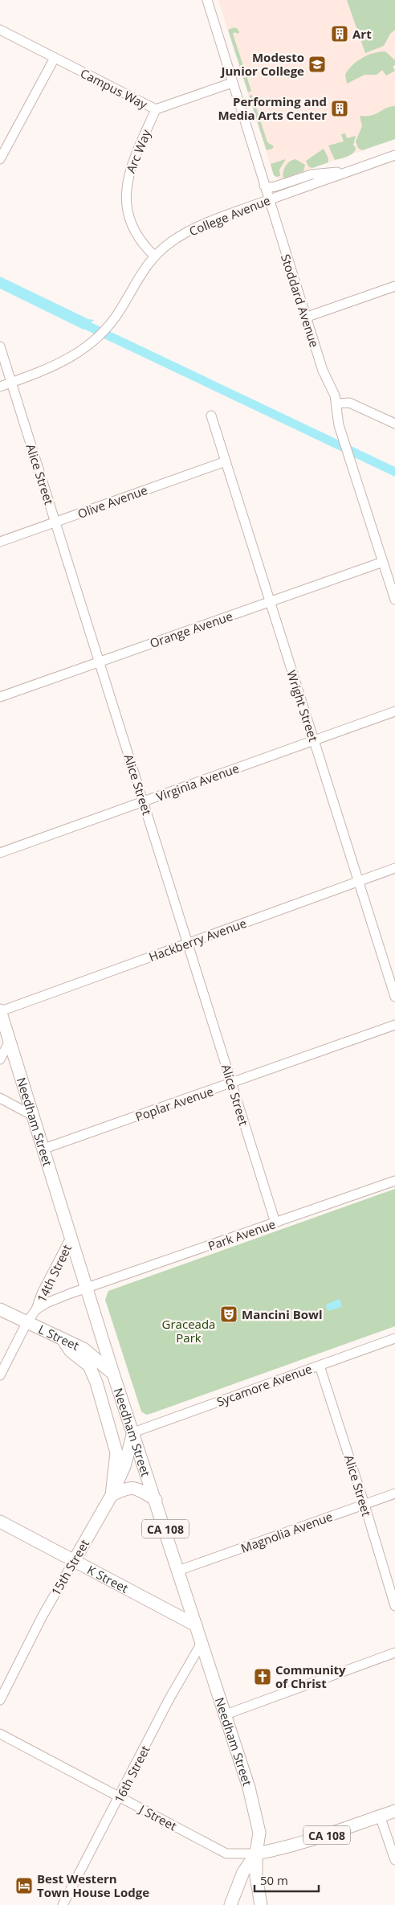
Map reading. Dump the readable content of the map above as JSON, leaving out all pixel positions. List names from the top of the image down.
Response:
{
  "streets": {
    "main road": [
      "Needham Street",
      "L Street",
      "CA 108",
      "15th Street",
      "K Street"
    ],
    "street": [
      "Campus Way",
      "Arc Way",
      "College Avenue",
      "Stoddard Avenue",
      "Alice Street",
      "Olive Avenue",
      "Orange Avenue",
      "Wright Street",
      "Virginia Avenue",
      "Hackberry Avenue",
      "Poplar Avenue",
      "Park Avenue",
      "14th Street",
      "Sycamore Avenue",
      "Magnolia Avenue",
      "16th Street",
      "J Street"
    ]
  },
  "crossings": [
    ["Campus Way", "Arc Way"],
    ["Campus Way", "Stoddard Avenue"],
    ["Arc Way", "College Avenue"],
    ["College Avenue", "Stoddard Avenue"],
    ["College Avenue", "Alice Street"],
    ["Stoddard Avenue", "Orange Avenue"],
    ["Alice Street", "Olive Avenue"],
    ["Alice Street", "Orange Avenue"],
    ["Alice Street", "Virginia Avenue"],
    ["Alice Street", "Hackberry Avenue"],
    ["Alice Street", "Poplar Avenue"],
    ["Alice Street", "Park Avenue"],
    ["Alice Street", "Sycamore Avenue"],
    ["Alice Street", "Magnolia Avenue"],
    ["Olive Avenue", "Wright Street"],
    ["Orange Avenue", "Wright Street"],
    ["Wright Street", "Virginia Avenue"],
    ["Wright Street", "Hackberry Avenue"],
    ["Hackberry Avenue", "Needham Street"],
    ["Poplar Avenue", "Needham Street"],
    ["Needham Street", "Park Avenue"],
    ["Needham Street", "14th Street"],
    ["Needham Street", "L Street"],
    ["Needham Street", "Sycamore Avenue"],
    ["Needham Street", "CA 108"],
    ["Needham Street", "Magnolia Avenue"],
    ["Needham Street", "15th Street"],
    ["Needham Street", "K Street"],
    ["Needham Street", "16th Street"],
    ["Needham Street", "J Street"],
    ["Park Avenue", "14th Street"],
    ["14th Street", "L Street"],
    ["Sycamore Avenue", "15th Street"],
    ["CA 108", "J Street"],
    ["15th Street", "K Street"],
    ["16th Street", "J Street"]
  ],
  "parks": ["Graceada Park"],
  "places": {
    "building": ["Art", "Performing and Media Arts Center"],
    "school or university": ["Modesto Junior College"],
    "theatre": ["Mancini Bowl"],
    "church": ["Community of Christ"],
    "hotel": ["Best Western Town House Lodge"]
  },
  "scale_bar": "50 m"
}
